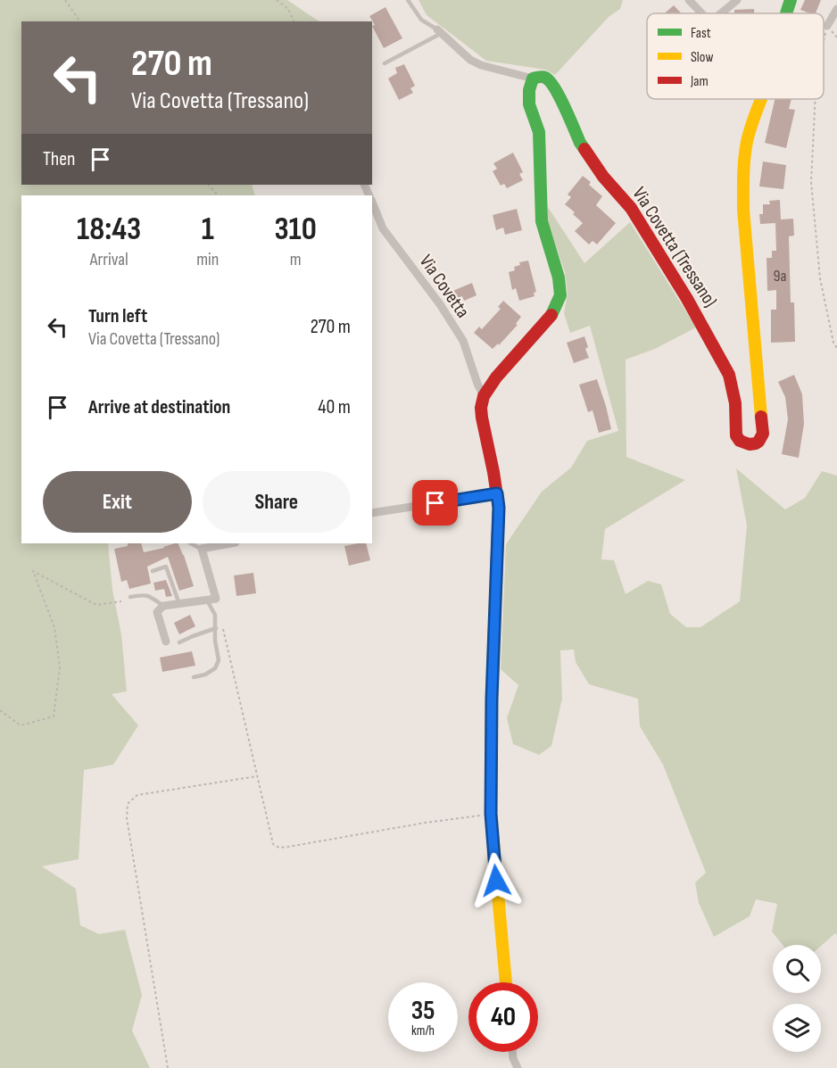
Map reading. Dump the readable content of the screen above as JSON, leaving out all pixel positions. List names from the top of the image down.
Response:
{
  "streets": {
    "street": ["Via Covetta (Tressano)", "Via Covetta"]
  },
  "house_numbers": ["9a"],
  "legend": ["Fast", "Slow", "Jam"],
  "page": {
    "turn": ["270 m", "Via Covetta (Tressano)"],
    "then": "Then",
    "eta": [
      "18:43",
      "Arrival",
      "1",
      "min",
      "310",
      "m"
    ],
    "list": [
      {
        "name": "Turn left",
        "note": "Via Covetta (Tressano)",
        "value": "270 m"
      },
      {
        "name": "Arrive at destination",
        "value": "40 m"
      }
    ],
    "buttons": ["Exit", "Share"],
    "speed": "35 km/h",
    "limit": "40"
  }
}
